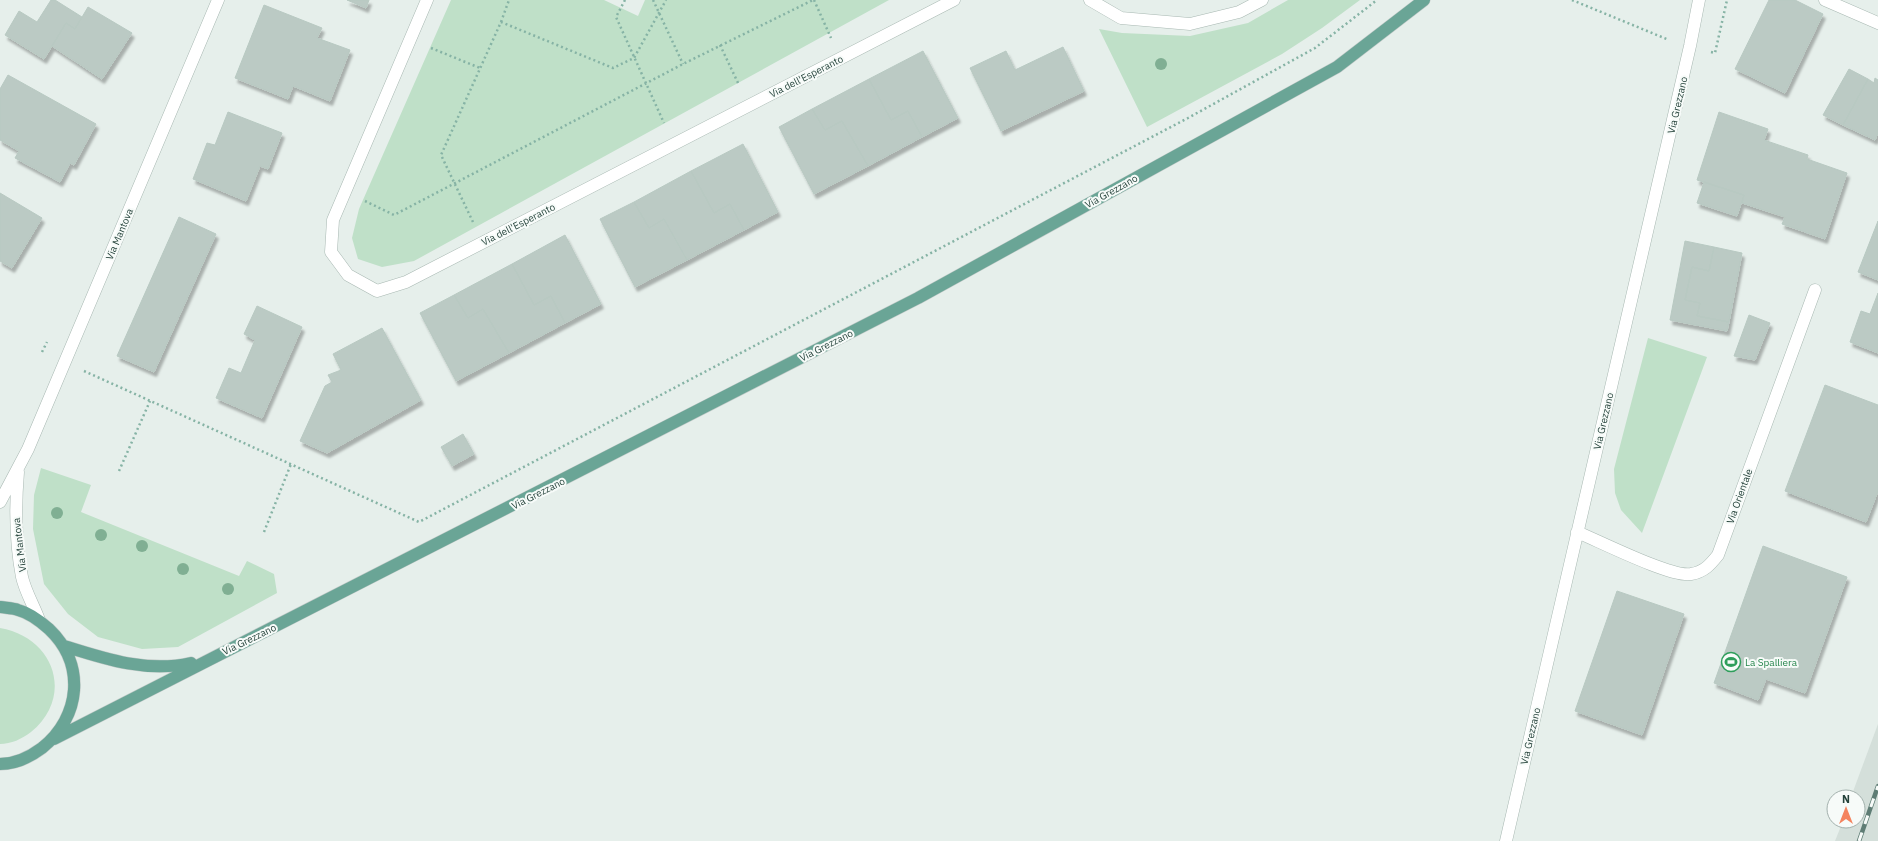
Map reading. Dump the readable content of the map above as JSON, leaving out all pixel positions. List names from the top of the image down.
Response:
{
  "streets": {
    "main road": ["Via Grezzano"],
    "street": ["Via dell'Esperanto", "Via Mantova", "Via Orientale"]
  },
  "crossings": [
    ["Via Grezzano", "Via Orientale"]
  ],
  "places": {
    "sports": ["La Spalliera"]
  },
  "north": "top"
}
